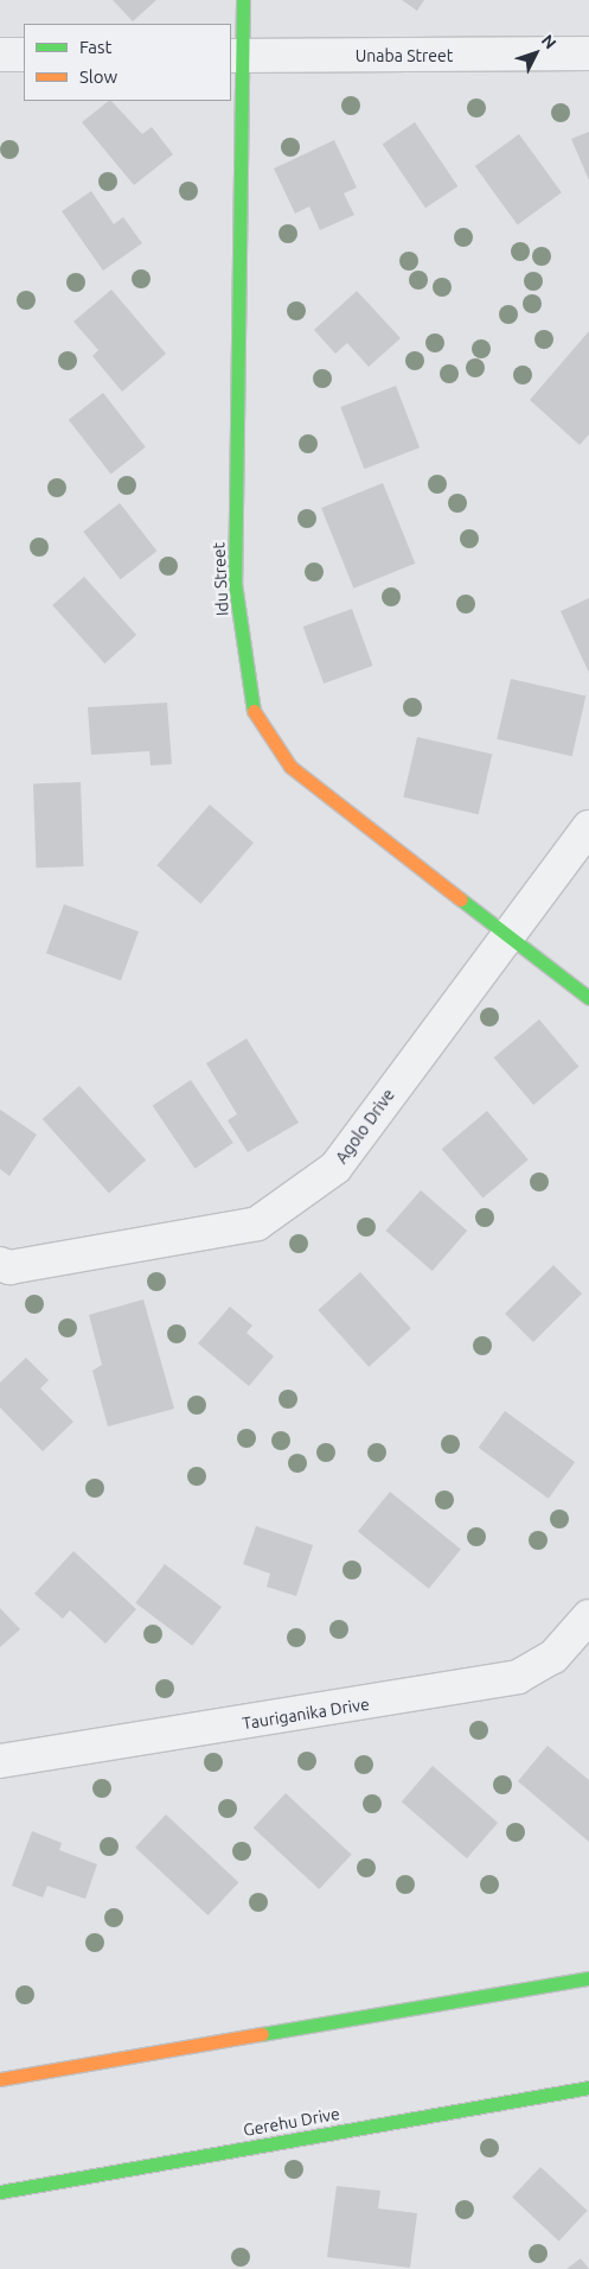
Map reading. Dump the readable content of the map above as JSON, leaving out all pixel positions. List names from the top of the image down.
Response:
{
  "streets": {
    "street": [
      "Unaba Street",
      "Idu Street",
      "Agolo Drive",
      "Tauriganika Drive",
      "Gerehu Drive"
    ]
  },
  "crossings": [
    ["Unaba Street", "Idu Street"],
    ["Idu Street", "Agolo Drive"]
  ],
  "legend": ["Fast", "Slow"],
  "north": "top right"
}
